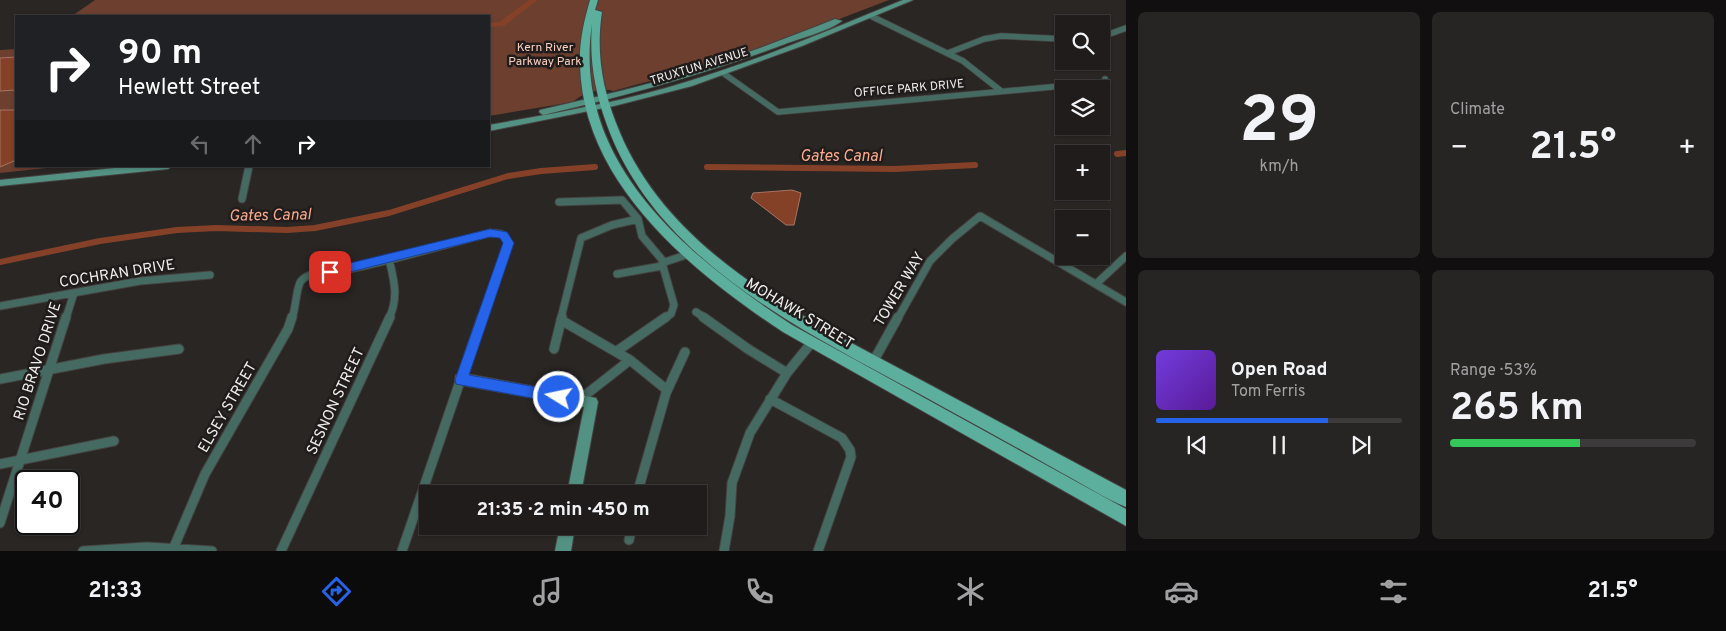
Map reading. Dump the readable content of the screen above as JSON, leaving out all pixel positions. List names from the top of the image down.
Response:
{
  "streets": {
    "main road": ["TRUXTUN AVENUE", "MOHAWK STREET"],
    "street": [
      "OFFICE PARK DRIVE",
      "COCHRAN DRIVE",
      "TOWER WAY",
      "RIO BRAVO DRIVE",
      "SESNON STREET",
      "ELSEY STREET"
    ]
  },
  "crossings": [
    ["TRUXTUN AVENUE", "OFFICE PARK DRIVE"],
    ["TRUXTUN AVENUE", "MOHAWK STREET"],
    ["COCHRAN DRIVE", "RIO BRAVO DRIVE"],
    ["TOWER WAY", "MOHAWK STREET"],
    ["SESNON STREET", "ELSEY STREET"]
  ],
  "water": ["Gates Canal"],
  "parks": ["Kern River Parkway Park"],
  "page": {
    "tile": [
      ["29", "km/h"],
      "Climate",
      ["Range · 53%", "265 km"]
    ],
    "map_buttons": ["+", "−"],
    "turn": ["90 m", "Hewlett Street"],
    "heat": ["−", "21.5°", "+"],
    "song": ["Open Road", "Tom Ferris"],
    "limit": "40",
    "trip": "21:35 · 2 min · 450 m",
    "tabs": ["21:33", "21.5°"]
  }
}
